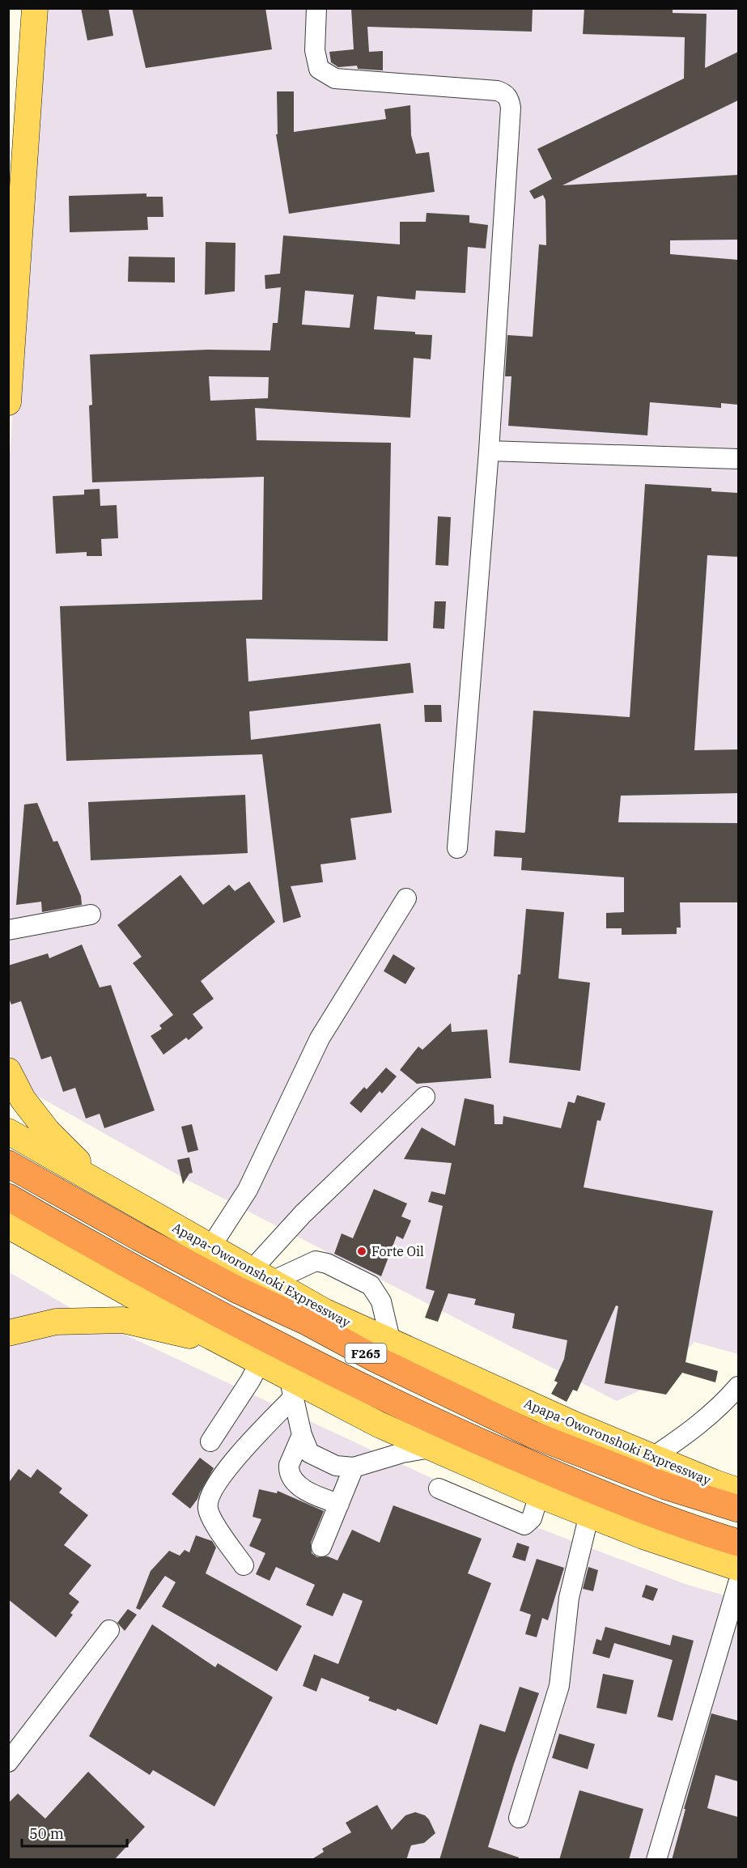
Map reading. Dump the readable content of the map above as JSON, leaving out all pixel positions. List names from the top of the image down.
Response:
{
  "streets": {
    "highway": ["Apapa-Oworonshoki Expressway", "F265"]
  },
  "places": ["Forte Oil"],
  "scale_bar": "50 m"
}
